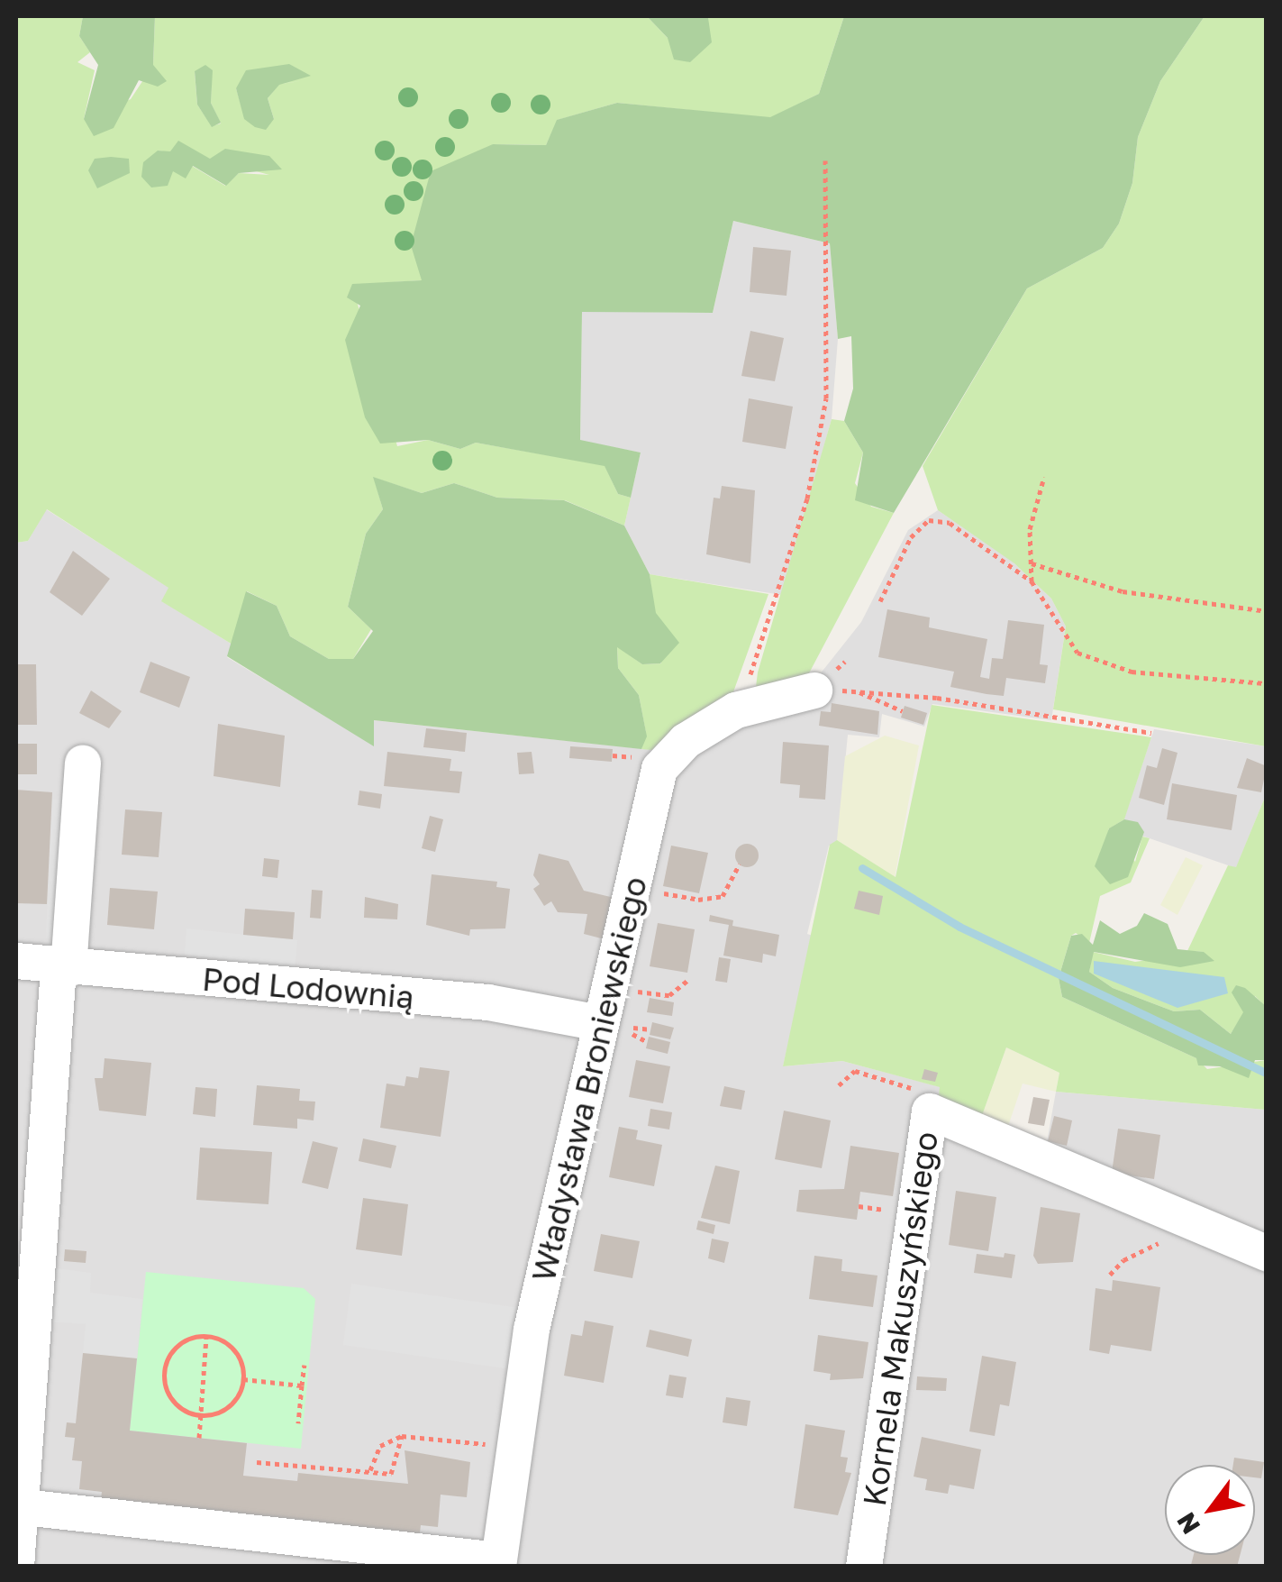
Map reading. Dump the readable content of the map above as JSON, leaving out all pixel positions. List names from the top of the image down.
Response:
{
  "streets": {
    "street": ["Pod Lodownią", "Władysława Broniewskiego", "Kornela Makuszyńskiego"]
  },
  "crossings": [
    ["Pod Lodownią", "Władysława Broniewskiego"]
  ],
  "north": "bottom left"
}
